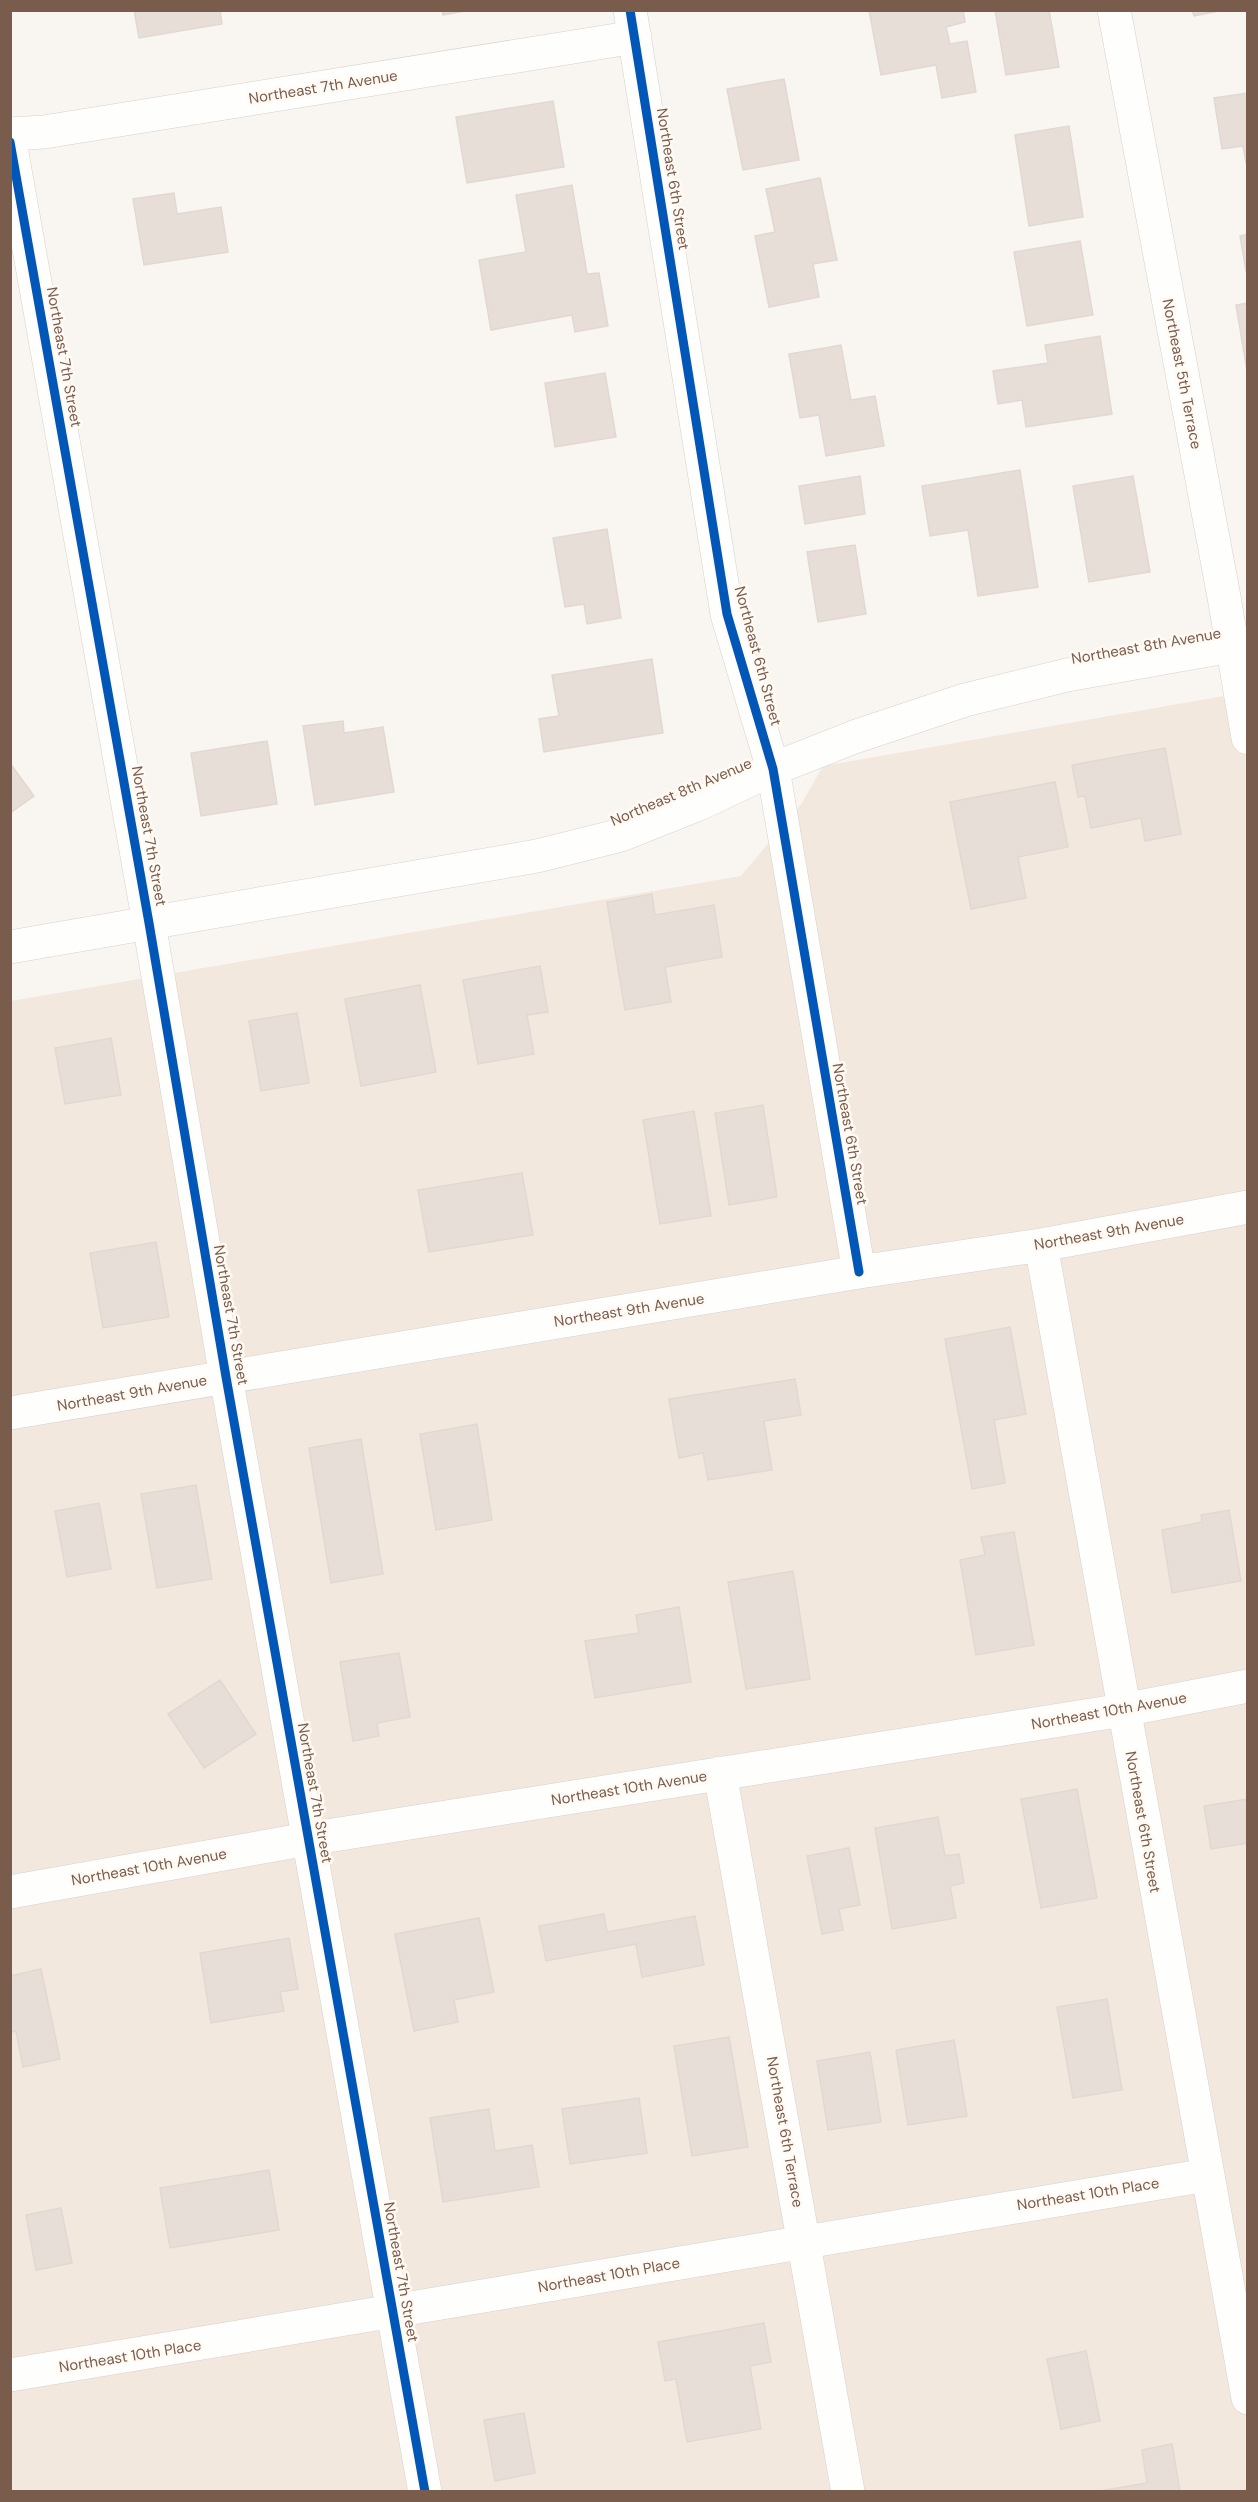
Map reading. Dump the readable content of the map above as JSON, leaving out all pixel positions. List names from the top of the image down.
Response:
{
  "streets": {
    "street": [
      "Northeast 7th Avenue",
      "Northeast 6th Street",
      "Northeast 7th Street",
      "Northeast 5th Terrace",
      "Northeast 8th Avenue",
      "Northeast 9th Avenue",
      "Northeast 10th Avenue",
      "Northeast 6th Terrace",
      "Northeast 10th Place"
    ]
  },
  "crossings": [
    ["Northeast 7th Avenue", "Northeast 6th Street"],
    ["Northeast 6th Street", "Northeast 8th Avenue"],
    ["Northeast 6th Street", "Northeast 9th Avenue"],
    ["Northeast 6th Street", "Northeast 10th Avenue"],
    ["Northeast 6th Street", "Northeast 10th Place"],
    ["Northeast 7th Street", "Northeast 8th Avenue"],
    ["Northeast 7th Street", "Northeast 9th Avenue"],
    ["Northeast 7th Street", "Northeast 10th Avenue"],
    ["Northeast 7th Street", "Northeast 10th Place"],
    ["Northeast 5th Terrace", "Northeast 8th Avenue"],
    ["Northeast 10th Avenue", "Northeast 6th Terrace"],
    ["Northeast 6th Terrace", "Northeast 10th Place"]
  ]
}
